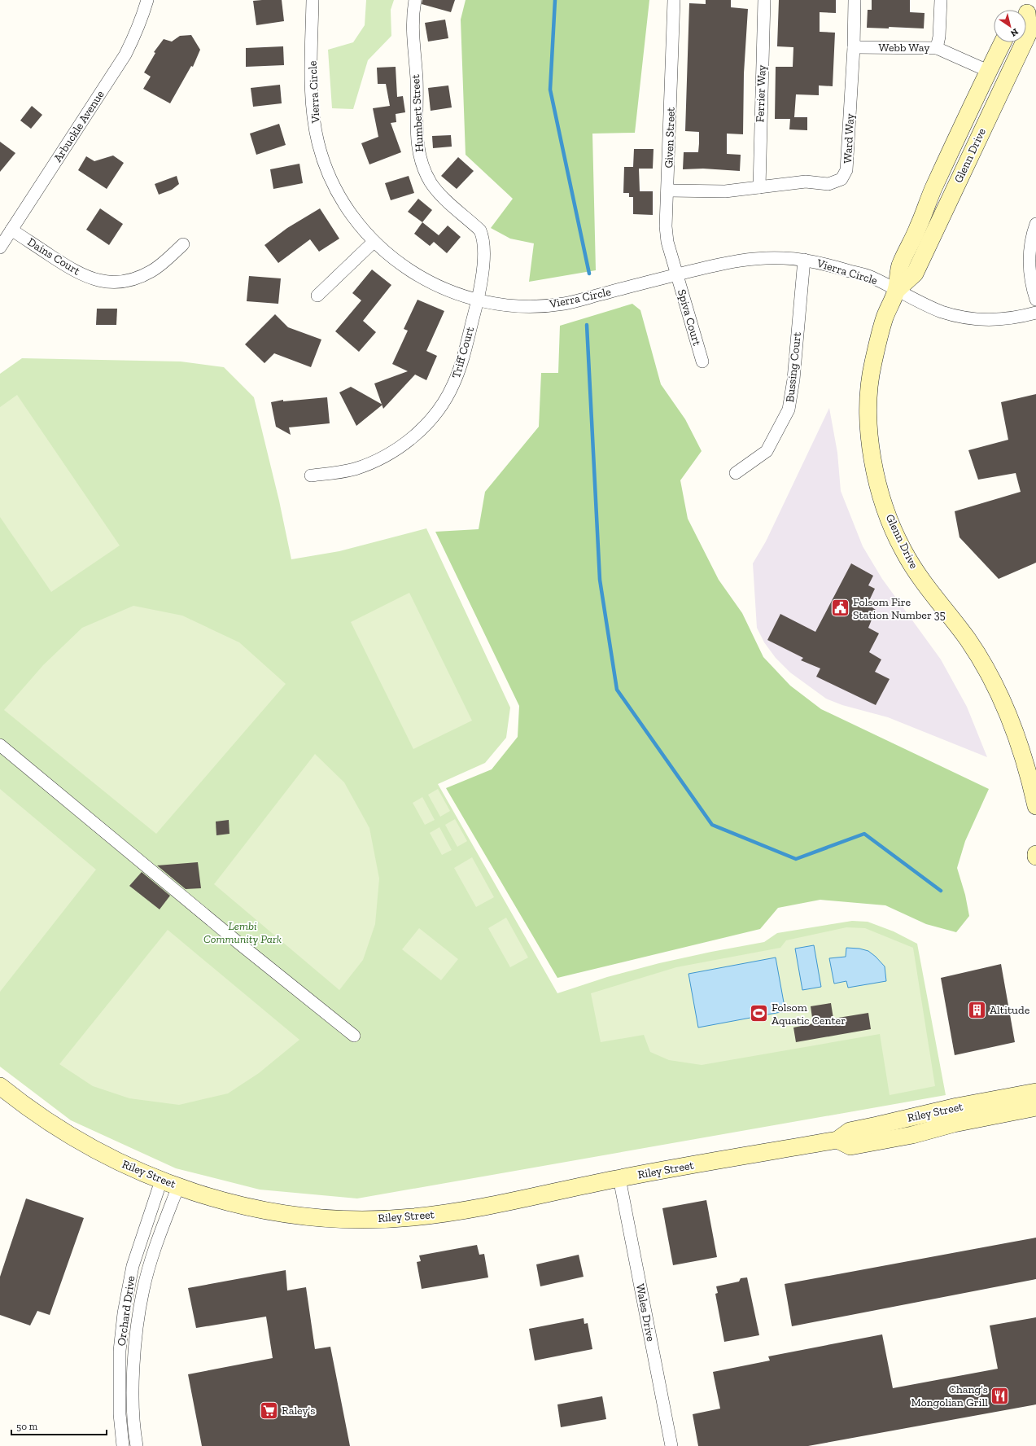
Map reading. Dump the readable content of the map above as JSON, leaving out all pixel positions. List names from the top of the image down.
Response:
{
  "streets": {
    "main road": ["Glenn Drive", "Riley Street"],
    "street": [
      "Webb Way",
      "Vierra Circle",
      "Ferrier Way",
      "Humbert Street",
      "Arbuckle Avenue",
      "Given Street",
      "Ward Way",
      "Dains Court",
      "Spiva Court",
      "Triff Court",
      "Bussing Court",
      "Orchard Drive",
      "Wales Drive"
    ]
  },
  "crossings": [
    ["Webb Way", "Ward Way"],
    ["Webb Way", "Glenn Drive"],
    ["Vierra Circle", "Humbert Street"],
    ["Vierra Circle", "Given Street"],
    ["Vierra Circle", "Glenn Drive"],
    ["Vierra Circle", "Spiva Court"],
    ["Vierra Circle", "Triff Court"],
    ["Vierra Circle", "Bussing Court"],
    ["Ferrier Way", "Ward Way"],
    ["Humbert Street", "Triff Court"],
    ["Arbuckle Avenue", "Dains Court"],
    ["Given Street", "Ward Way"],
    ["Given Street", "Spiva Court"],
    ["Riley Street", "Orchard Drive"],
    ["Riley Street", "Wales Drive"]
  ],
  "parks": ["Lembi Community Park"],
  "places": {
    "public building": ["Folsom Fire Station Number 35"],
    "building": ["Altitude"],
    "sports": ["Folsom Aquatic Center"],
    "restaurant": ["Chang's Mongolian Grill"],
    "supermarket": ["Raley's"]
  },
  "scale_bar": "50 m",
  "north": "bottom right"
}
